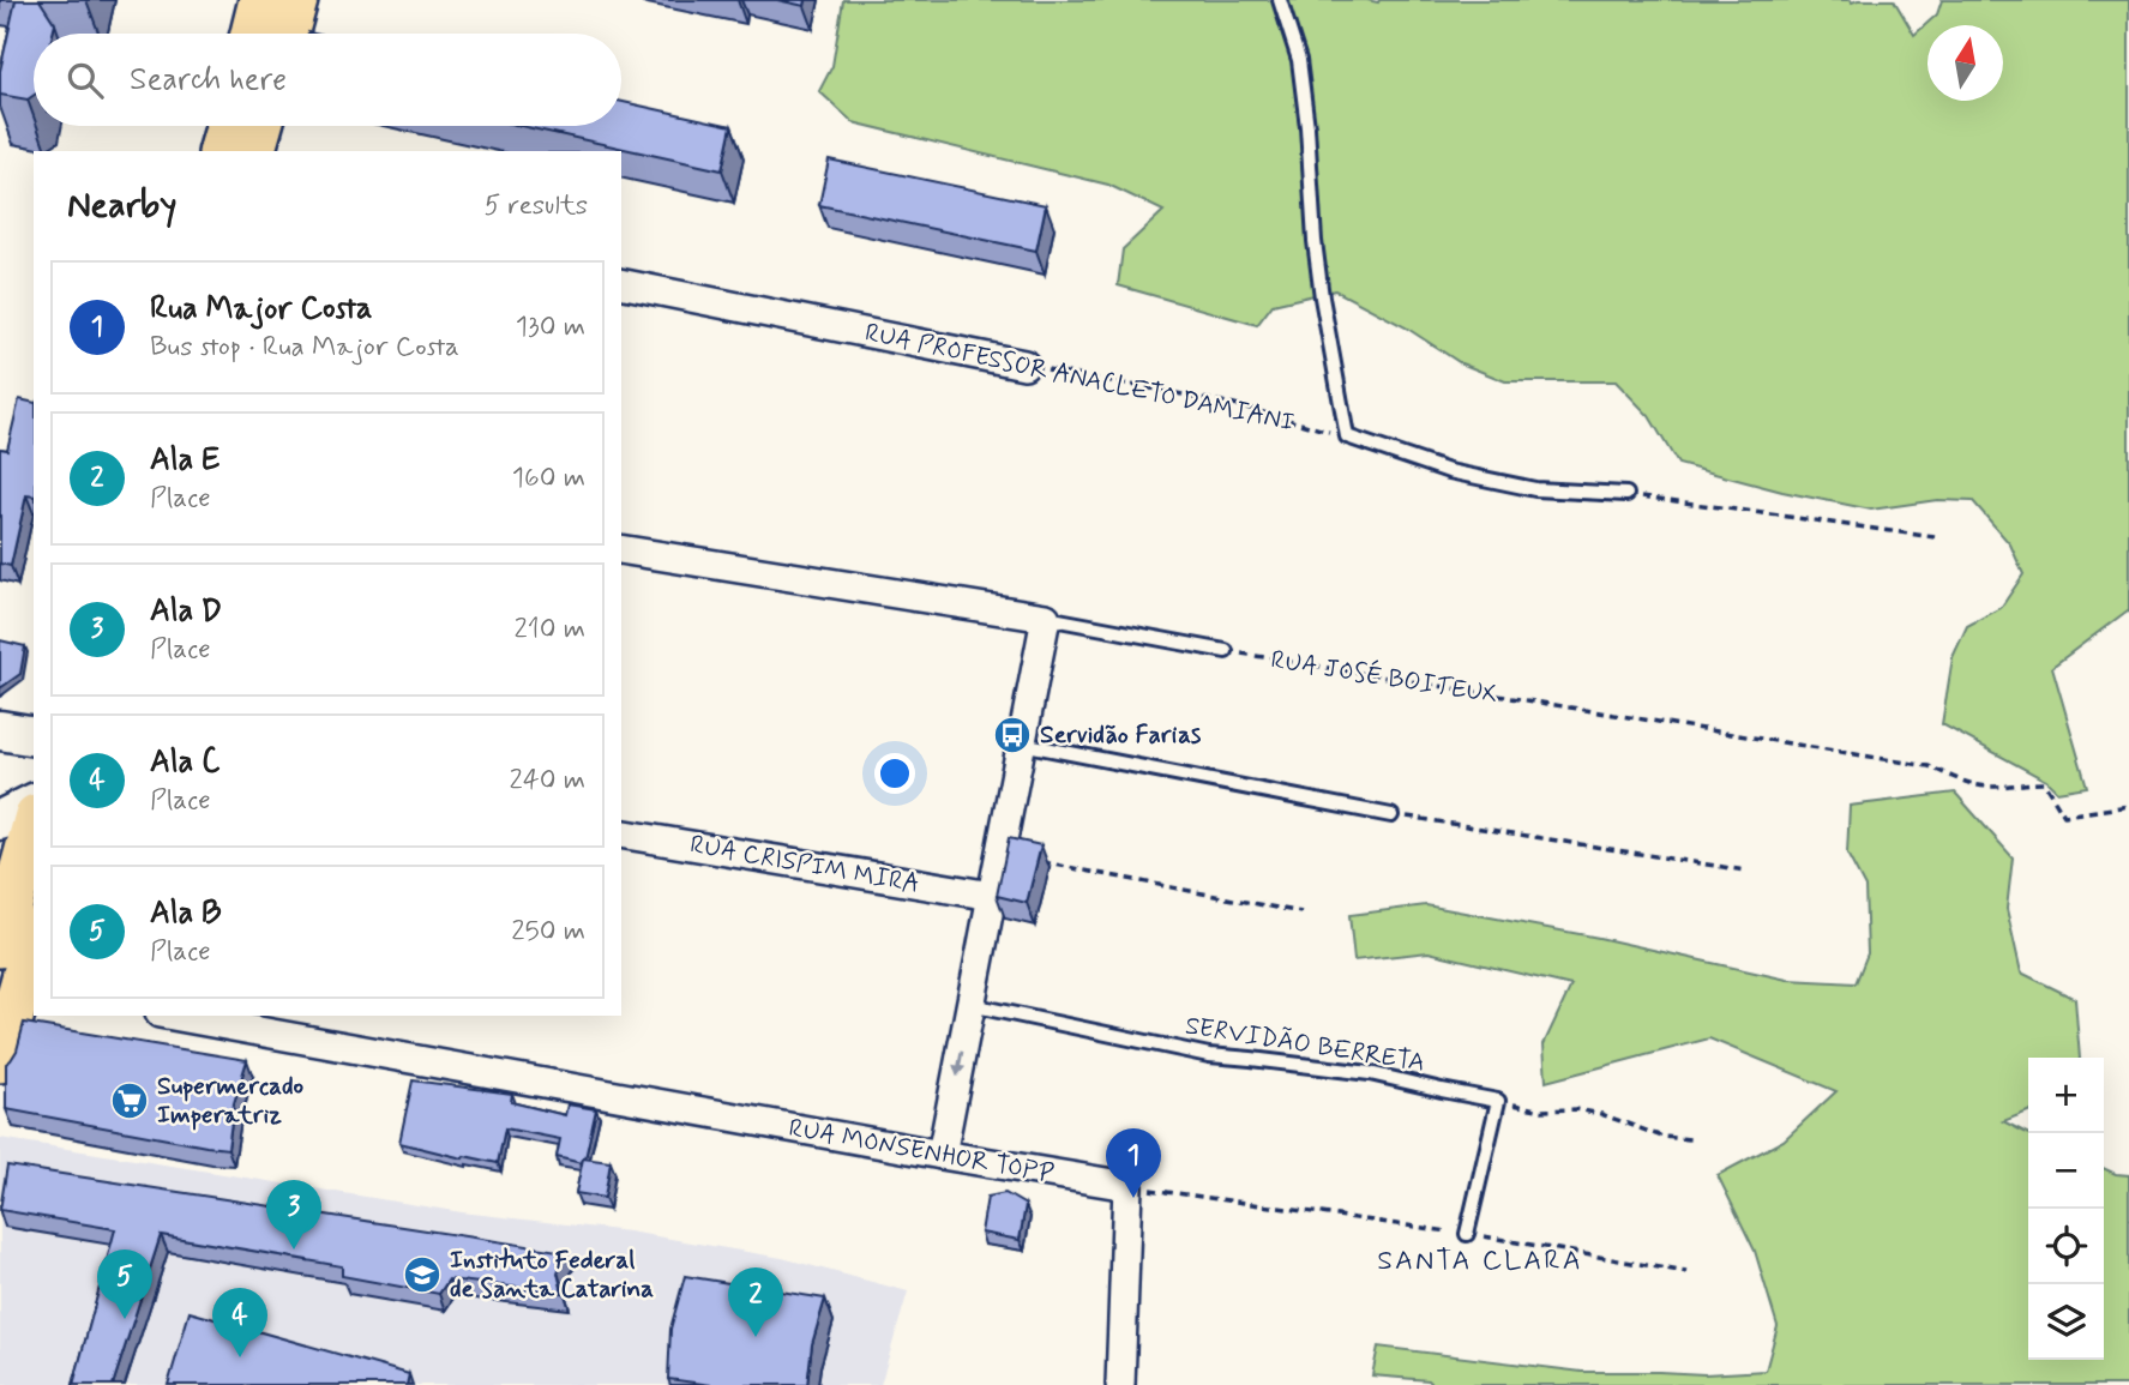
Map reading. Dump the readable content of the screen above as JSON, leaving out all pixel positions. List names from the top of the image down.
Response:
{
  "streets": {
    "street": ["RUA PROFESSOR ANACLETO DAMIANI", "RUA CRISPIM MIRA", "RUA MONSENHOR TOPP"],
    "lane": ["SERVIDÃO BERRETA"],
    "path": ["RUA JOSÉ BOITEUX"]
  },
  "districts": ["SANTA CLARA"],
  "places": {
    "bus stop": ["Servidão Farias"],
    "supermarket": ["Supermercado Imperatriz"],
    "school or university": ["Instituto Federal de Santa Catarina"]
  },
  "north": "top",
  "page": {
    "search": "Search here",
    "heading": ["Nearby", "5 results"],
    "list": [
      {
        "mark": "1",
        "name": "Rua Major Costa",
        "note": "Bus stop · Rua Major Costa",
        "value": "130 m"
      },
      {
        "mark": "2",
        "name": "Ala E",
        "note": "Place",
        "value": "160 m"
      },
      {
        "mark": "3",
        "name": "Ala D",
        "note": "Place",
        "value": "210 m"
      },
      {
        "mark": "4",
        "name": "Ala C",
        "note": "Place",
        "value": "240 m"
      },
      {
        "mark": "5",
        "name": "Ala B",
        "note": "Place",
        "value": "250 m"
      }
    ],
    "map_buttons": ["+", "−"],
    "pins": [
      "1",
      "3",
      "5",
      "2",
      "4"
    ]
  }
}
